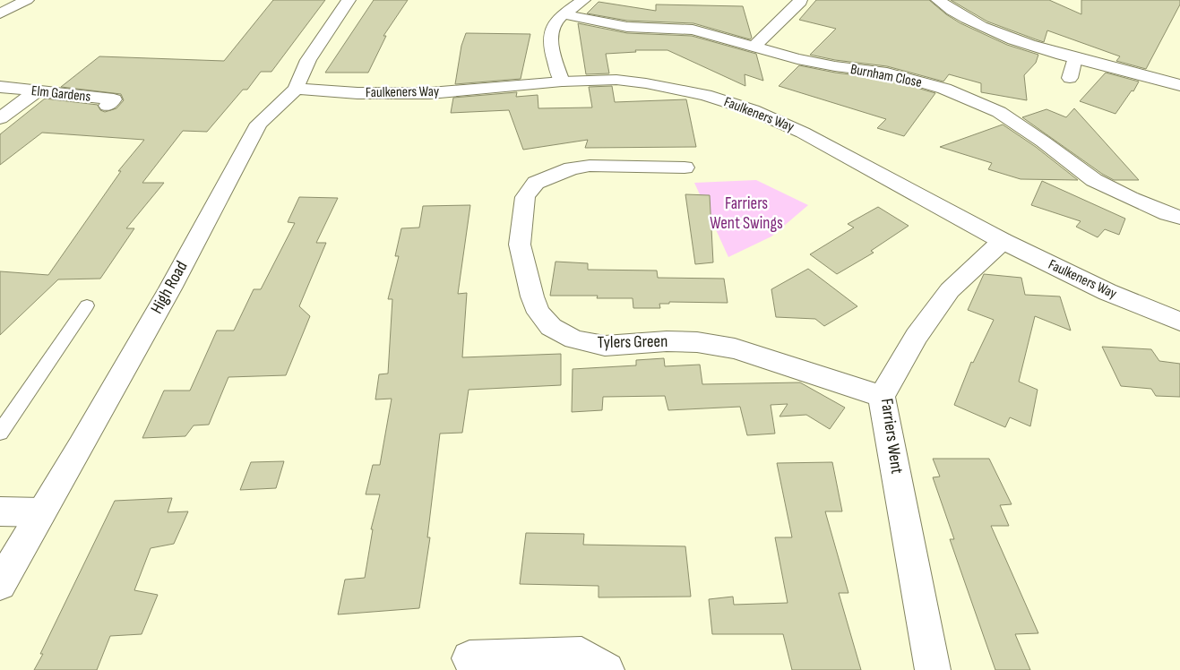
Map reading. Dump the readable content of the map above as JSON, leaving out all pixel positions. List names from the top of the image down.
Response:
{
  "streets": {
    "street": [
      "Burnham Close",
      "Faulkeners Way",
      "Elm Gardens",
      "High Road",
      "Tylers Green",
      "Farriers Went"
    ]
  },
  "crossings": [
    ["Faulkeners Way", "High Road"],
    ["Faulkeners Way", "Farriers Went"],
    ["Tylers Green", "Farriers Went"]
  ],
  "parks": ["Farriers Went Swings"]
}
